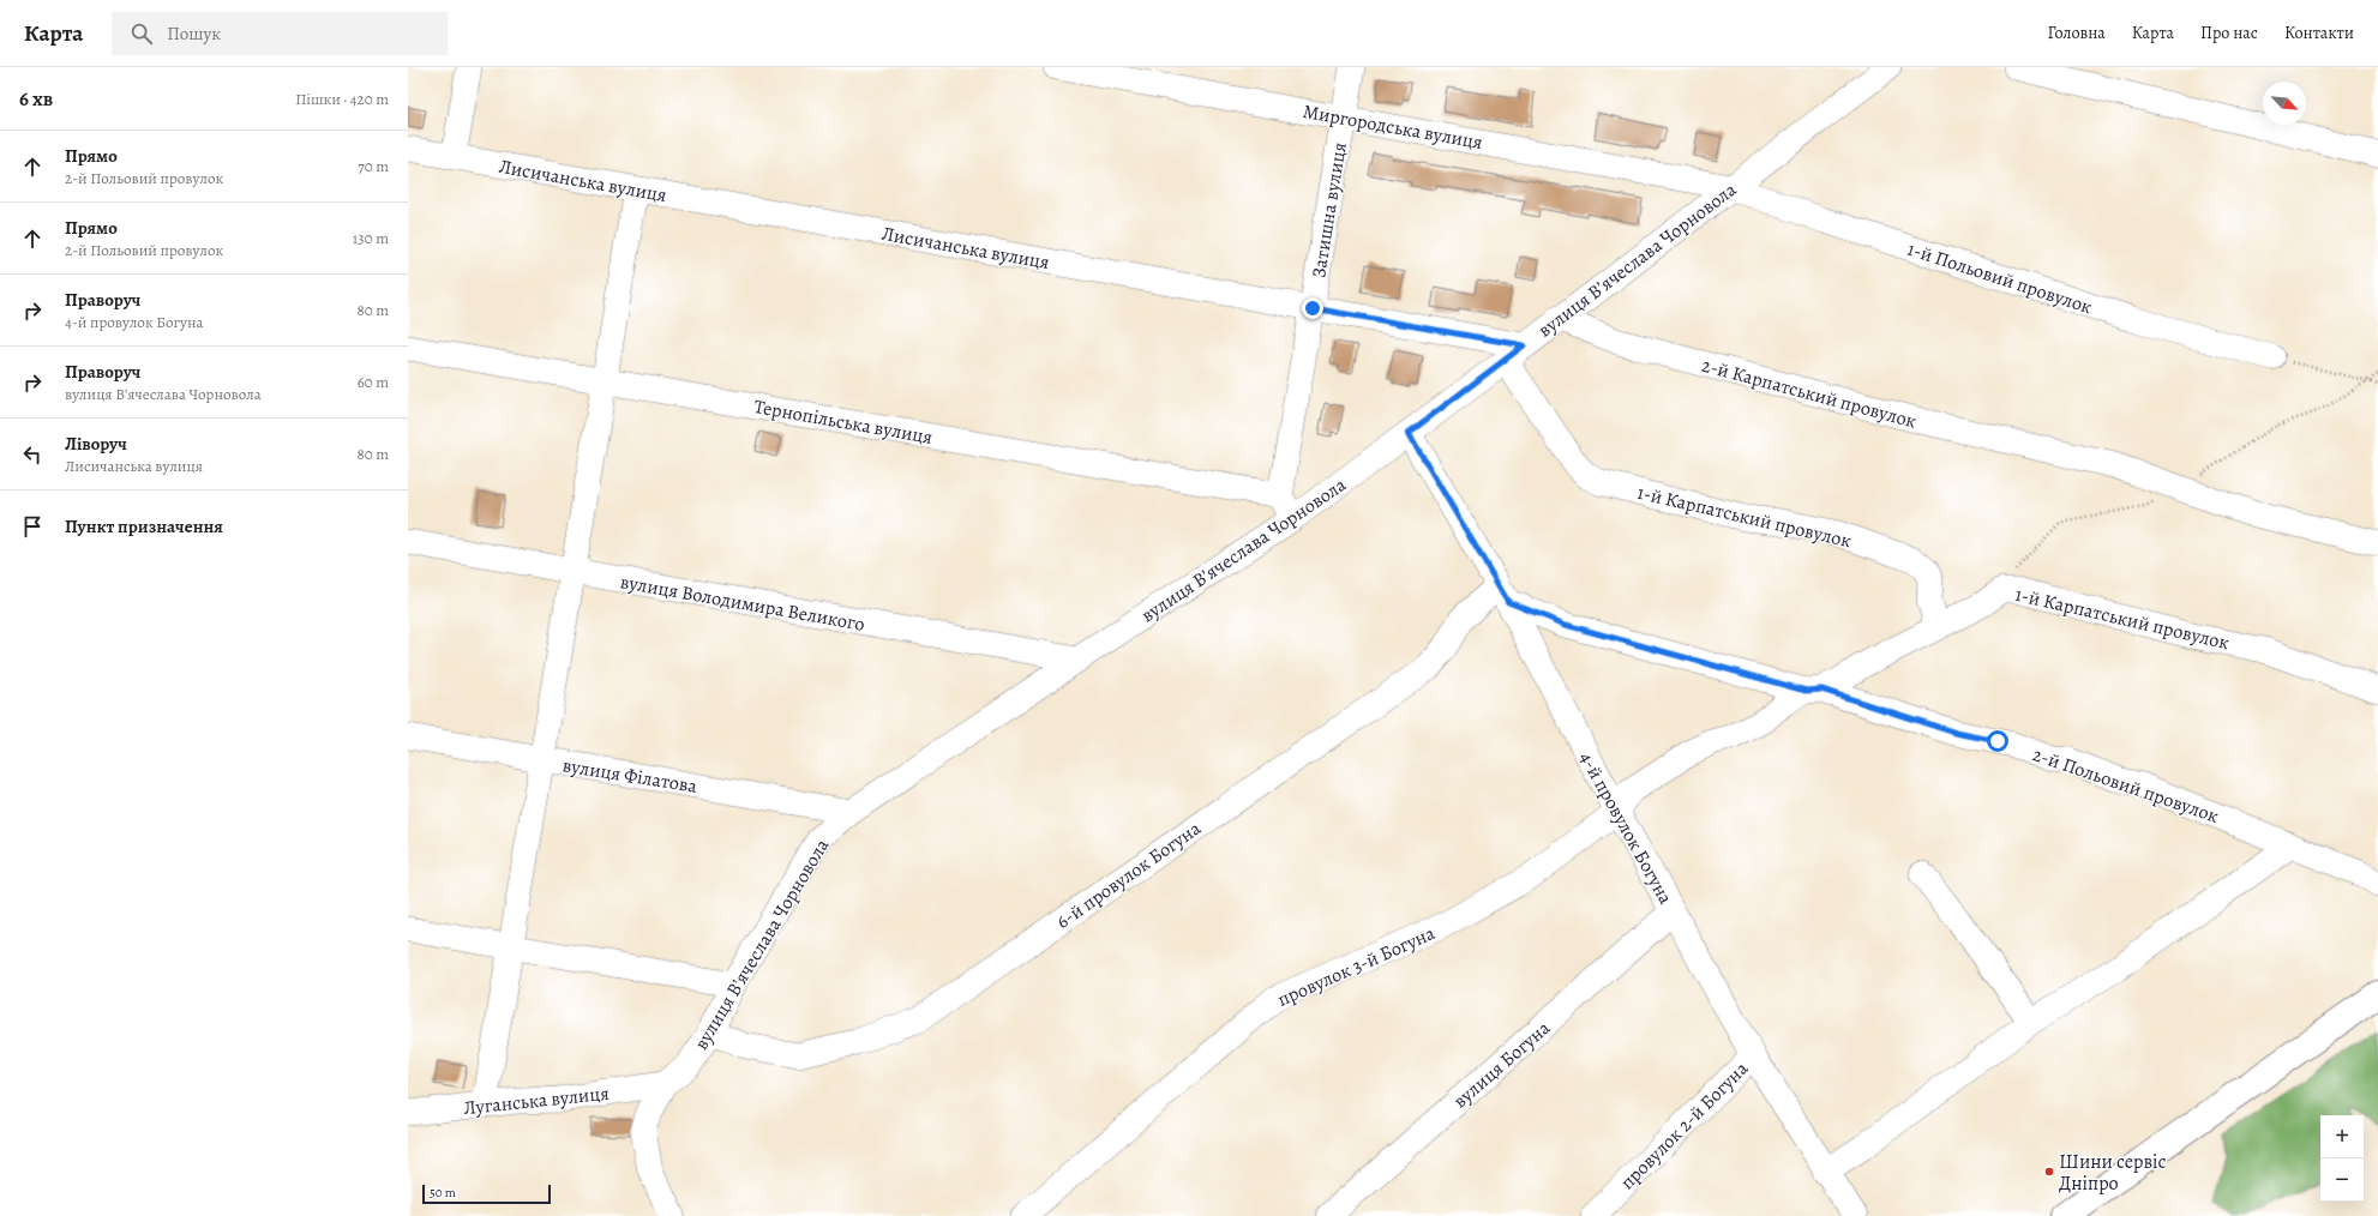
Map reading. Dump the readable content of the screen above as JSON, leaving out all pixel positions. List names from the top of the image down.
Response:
{
  "streets": {
    "street": [
      "Миргородська вулиця",
      "Лисичанська вулиця",
      "Затишна вулиця",
      "вулиця Вʼячеслава Чорновола",
      "1-й Польовий провулок",
      "2-й Карпатський провулок",
      "Тернопільська вулиця",
      "1-й Карпатський провулок",
      "вулиця Володимира Великого",
      "вулиця Філатова",
      "2-й Польовий провулок",
      "4-й провулок Богуна",
      "6-й провулок Богуна",
      "провулок 3-й Богуна",
      "вулиця Богуна",
      "Луганська вулиця",
      "провулок 2-й Богуна"
    ]
  },
  "crossings": [
    ["Миргородська вулиця", "Затишна вулиця"],
    ["Миргородська вулиця", "вулиця Вʼячеслава Чорновола"],
    ["Миргородська вулиця", "1-й Польовий провулок"],
    ["Лисичанська вулиця", "Затишна вулиця"],
    ["Лисичанська вулиця", "вулиця Вʼячеслава Чорновола"],
    ["Лисичанська вулиця", "1-й Карпатський провулок"],
    ["Затишна вулиця", "Тернопільська вулиця"],
    ["вулиця Вʼячеслава Чорновола", "1-й Польовий провулок"],
    ["вулиця Вʼячеслава Чорновола", "2-й Карпатський провулок"],
    ["вулиця Вʼячеслава Чорновола", "1-й Карпатський провулок"],
    ["вулиця Вʼячеслава Чорновола", "вулиця Володимира Великого"],
    ["вулиця Вʼячеслава Чорновола", "вулиця Філатова"],
    ["вулиця Вʼячеслава Чорновола", "4-й провулок Богуна"],
    ["вулиця Вʼячеслава Чорновола", "6-й провулок Богуна"],
    ["вулиця Вʼячеслава Чорновола", "Луганська вулиця"],
    ["2-й Польовий провулок", "4-й провулок Богуна"],
    ["2-й Польовий провулок", "6-й провулок Богуна"],
    ["4-й провулок Богуна", "6-й провулок Богуна"],
    ["4-й провулок Богуна", "провулок 3-й Богуна"],
    ["4-й провулок Богуна", "вулиця Богуна"],
    ["4-й провулок Богуна", "провулок 2-й Богуна"]
  ],
  "places": ["Шини сервіс Дніпро"],
  "scale_bar": "50 m",
  "north": "bottom right",
  "page": {
    "header": "Карта",
    "search": "Пошук",
    "nav": [
      "Головна",
      "Карта",
      "Про нас",
      "Контакти"
    ],
    "heading": ["6 хв", "Пішки · 420 m"],
    "list": [
      ["Прямо", "2-й Польовий провулок", "70 m"],
      ["Прямо", "2-й Польовий провулок", "130 m"],
      ["Праворуч", "4-й провулок Богуна", "80 m"],
      ["Праворуч", "вулиця Вʼячеслава Чорновола", "60 m"],
      ["Ліворуч", "Лисичанська вулиця", "80 m"],
      "Пункт призначення"
    ],
    "map_buttons": ["+", "−"],
    "scale": "50 m"
  }
}
